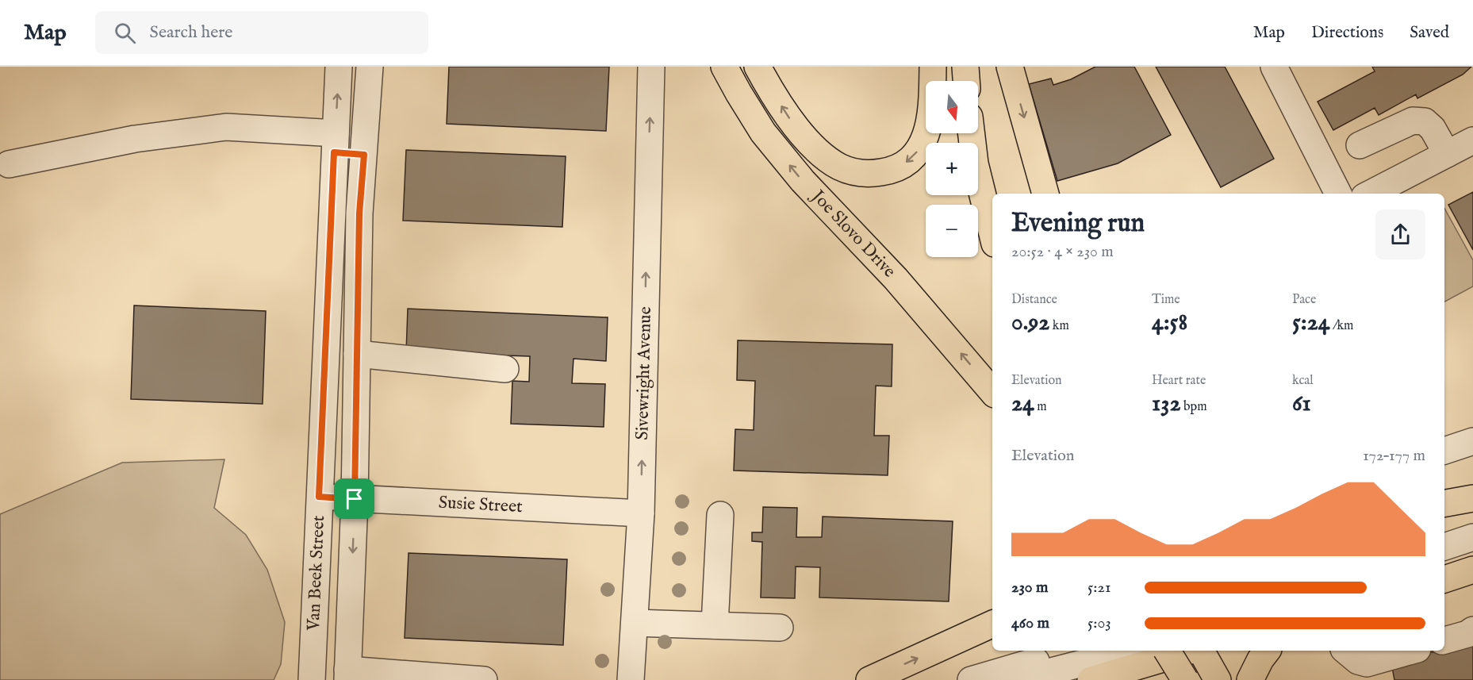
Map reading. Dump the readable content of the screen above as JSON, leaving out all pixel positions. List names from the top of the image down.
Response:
{
  "streets": {
    "main road": ["Joe Slovo Drive"],
    "street": ["Sivewright Avenue", "Susie Street", "Van Beek Street"]
  },
  "crossings": [
    ["Sivewright Avenue", "Susie Street"],
    ["Susie Street", "Van Beek Street"]
  ],
  "one_way": ["Sivewright Avenue"],
  "north": "bottom",
  "page": {
    "header": "Map",
    "search": "Search here",
    "nav": ["Map", "Directions", "Saved"],
    "map_buttons": ["+", "−"],
    "heading": ["Evening run", "20:52 · 4 × 230 m"],
    "stats": [
      ["Distance", "0.92 km"],
      ["Time", "4:58"],
      ["Pace", "5:24 /km"],
      ["Elevation", "24 m"],
      ["Heart rate", "132 bpm"],
      ["kcal", "61"]
    ],
    "chart": ["Elevation", "172–177 m"],
    "list": [
      {
        "name": "230 m",
        "note": "5:21"
      },
      {
        "name": "460 m",
        "note": "5:03"
      }
    ]
  }
}
